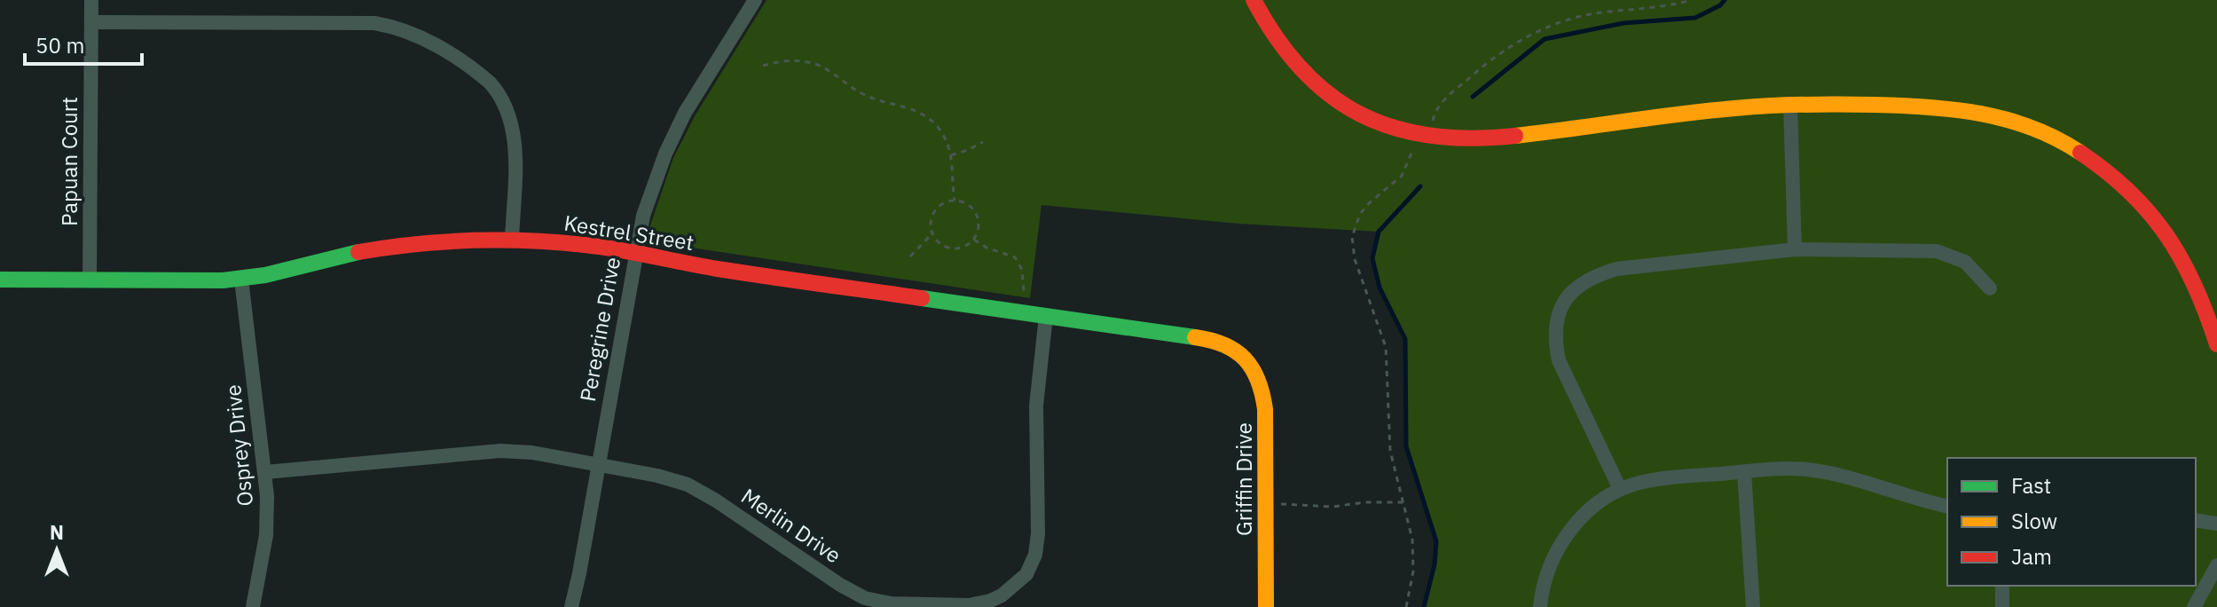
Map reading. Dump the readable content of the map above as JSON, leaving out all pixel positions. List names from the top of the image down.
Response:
{
  "streets": {
    "street": [
      "Papuan Court",
      "Kestrel Street",
      "Peregrine Drive",
      "Osprey Drive",
      "Griffin Drive",
      "Merlin Drive"
    ]
  },
  "crossings": [
    ["Papuan Court", "Kestrel Street"],
    ["Kestrel Street", "Peregrine Drive"],
    ["Kestrel Street", "Osprey Drive"],
    ["Kestrel Street", "Griffin Drive"],
    ["Kestrel Street", "Merlin Drive"],
    ["Peregrine Drive", "Merlin Drive"],
    ["Osprey Drive", "Merlin Drive"]
  ],
  "legend": ["Fast", "Slow", "Jam"],
  "scale_bar": "50 m",
  "north": "top"
}
